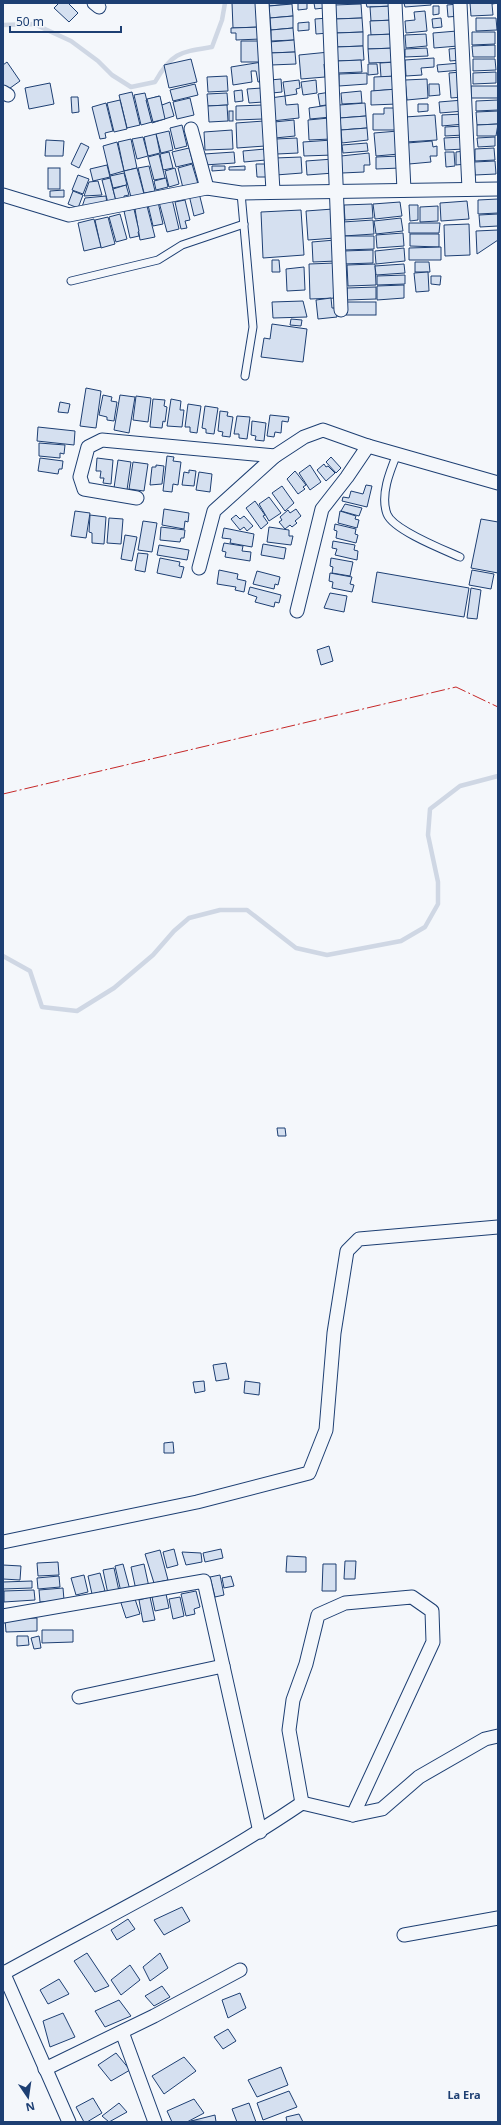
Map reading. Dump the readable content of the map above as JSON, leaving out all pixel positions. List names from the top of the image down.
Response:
{
  "districts": ["La Era"],
  "scale_bar": "50 m",
  "north": "bottom"
}
